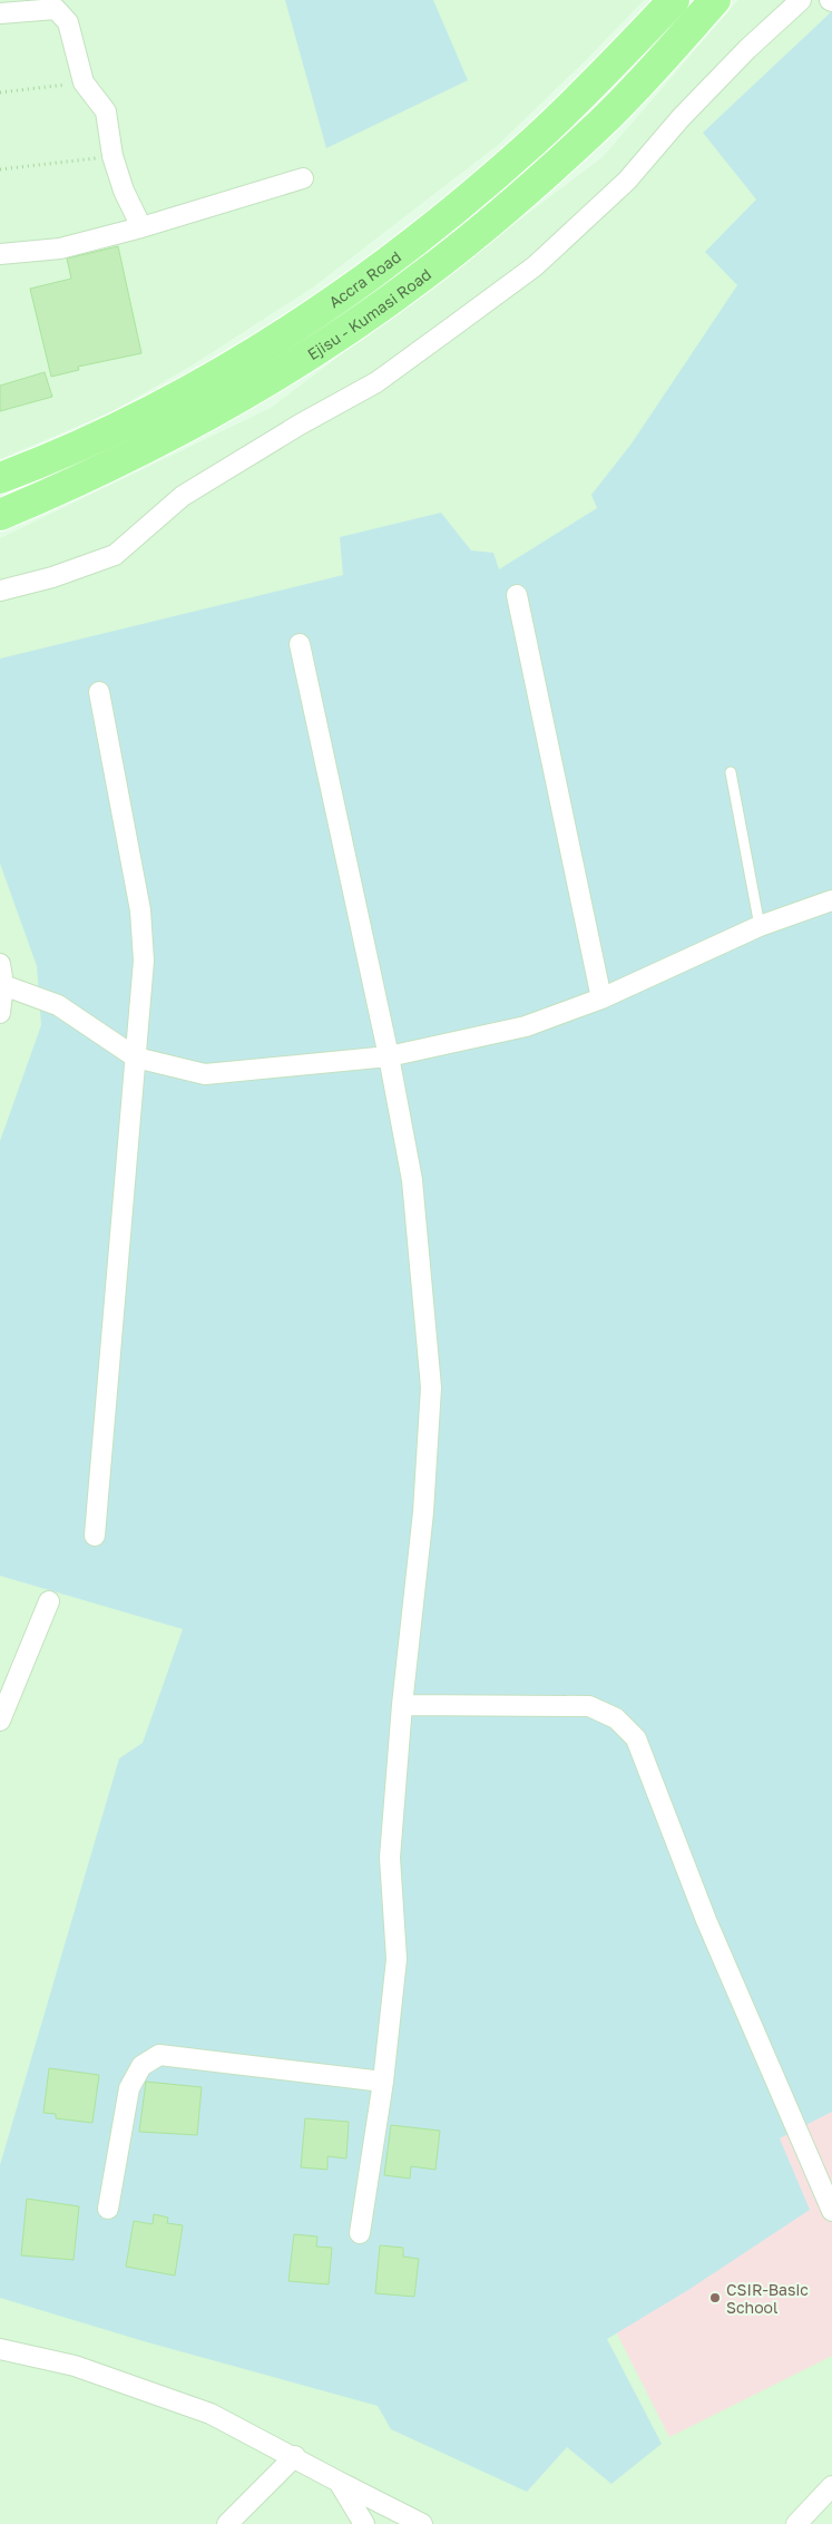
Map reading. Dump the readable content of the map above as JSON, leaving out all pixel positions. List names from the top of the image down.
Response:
{
  "streets": {
    "highway": ["Accra Road", "Ejisu - Kumasi Road"]
  },
  "places": ["CSIR-Basic School"]
}
